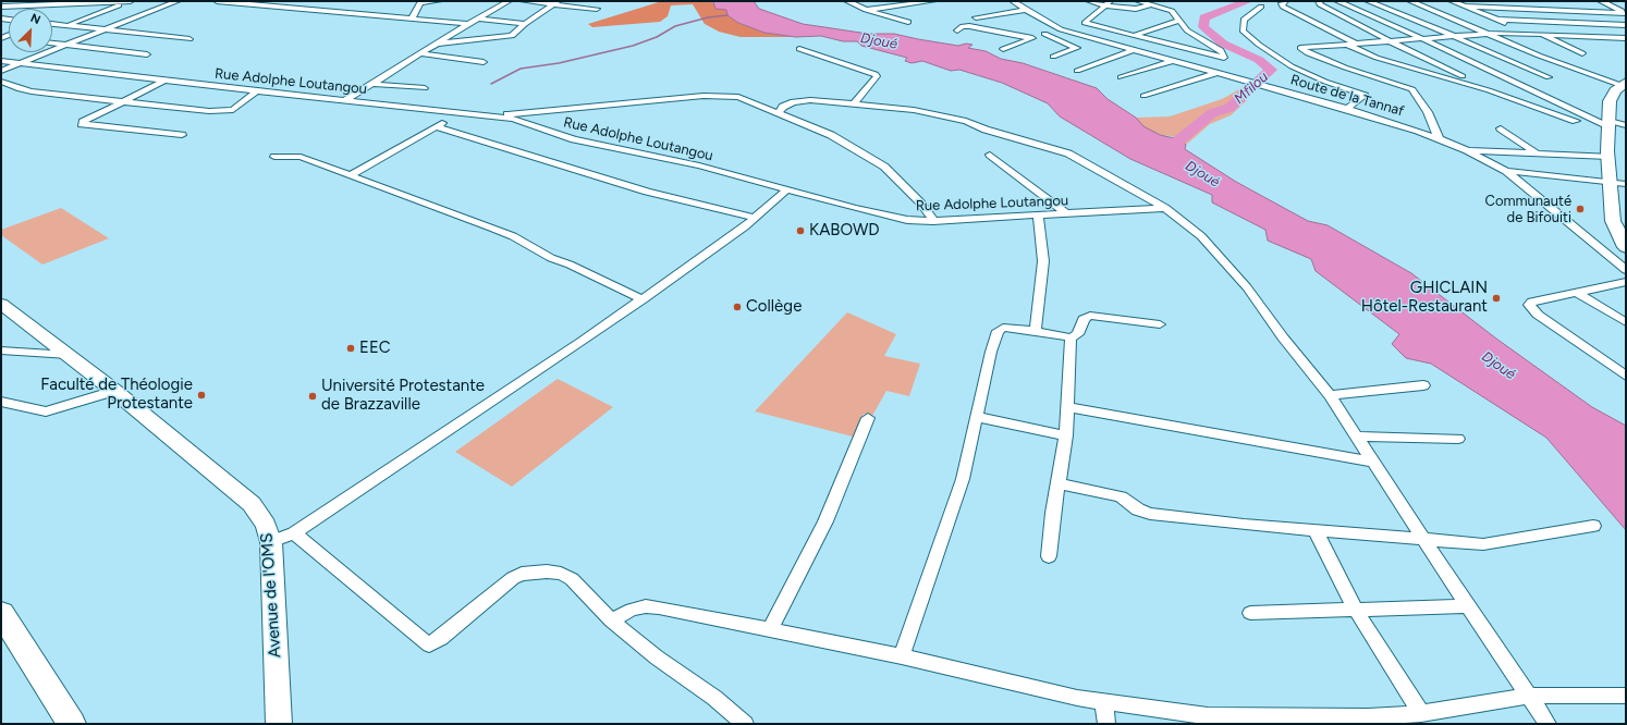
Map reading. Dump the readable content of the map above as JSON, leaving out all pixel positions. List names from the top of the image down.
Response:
{
  "streets": {
    "street": ["Rue Adolphe Loutangou", "Route de la Tannaf", "Avenue de l'OMS"]
  },
  "water": ["Djoué", "Mfilou"],
  "places": [
    "Communauté de Bifouiti",
    "KABOWD",
    "GHICLAIN Hôtel-Restaurant",
    "Collège",
    "EEC",
    "Faculté de Théologie Protestante",
    "Université Protestante de Brazzaville"
  ],
  "north": "top right"
}
